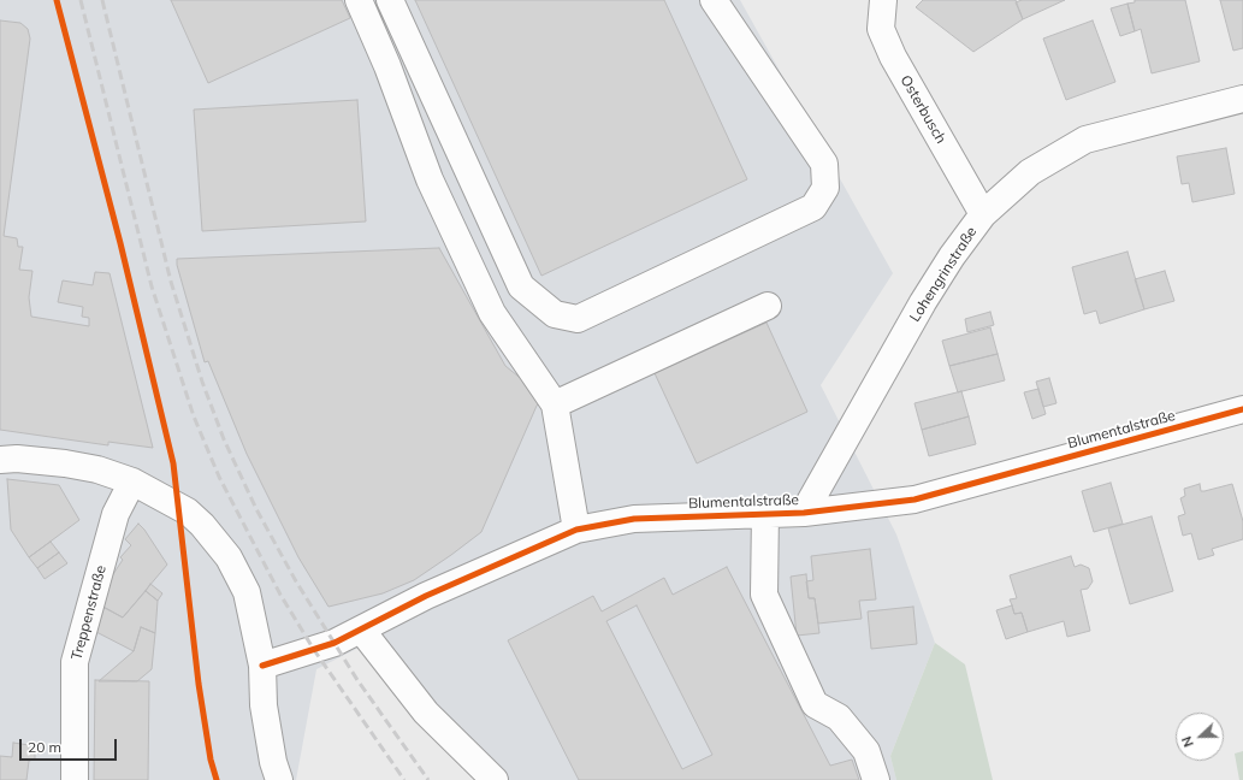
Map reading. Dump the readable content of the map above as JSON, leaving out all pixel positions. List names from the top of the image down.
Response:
{
  "streets": {
    "street": [
      "Osterbusch",
      "Lohengrinstraße",
      "Blumentalstraße",
      "Treppenstraße"
    ]
  },
  "crossings": [
    ["Osterbusch", "Lohengrinstraße"],
    ["Lohengrinstraße", "Blumentalstraße"]
  ],
  "scale_bar": "20 m",
  "north": "left"
}
